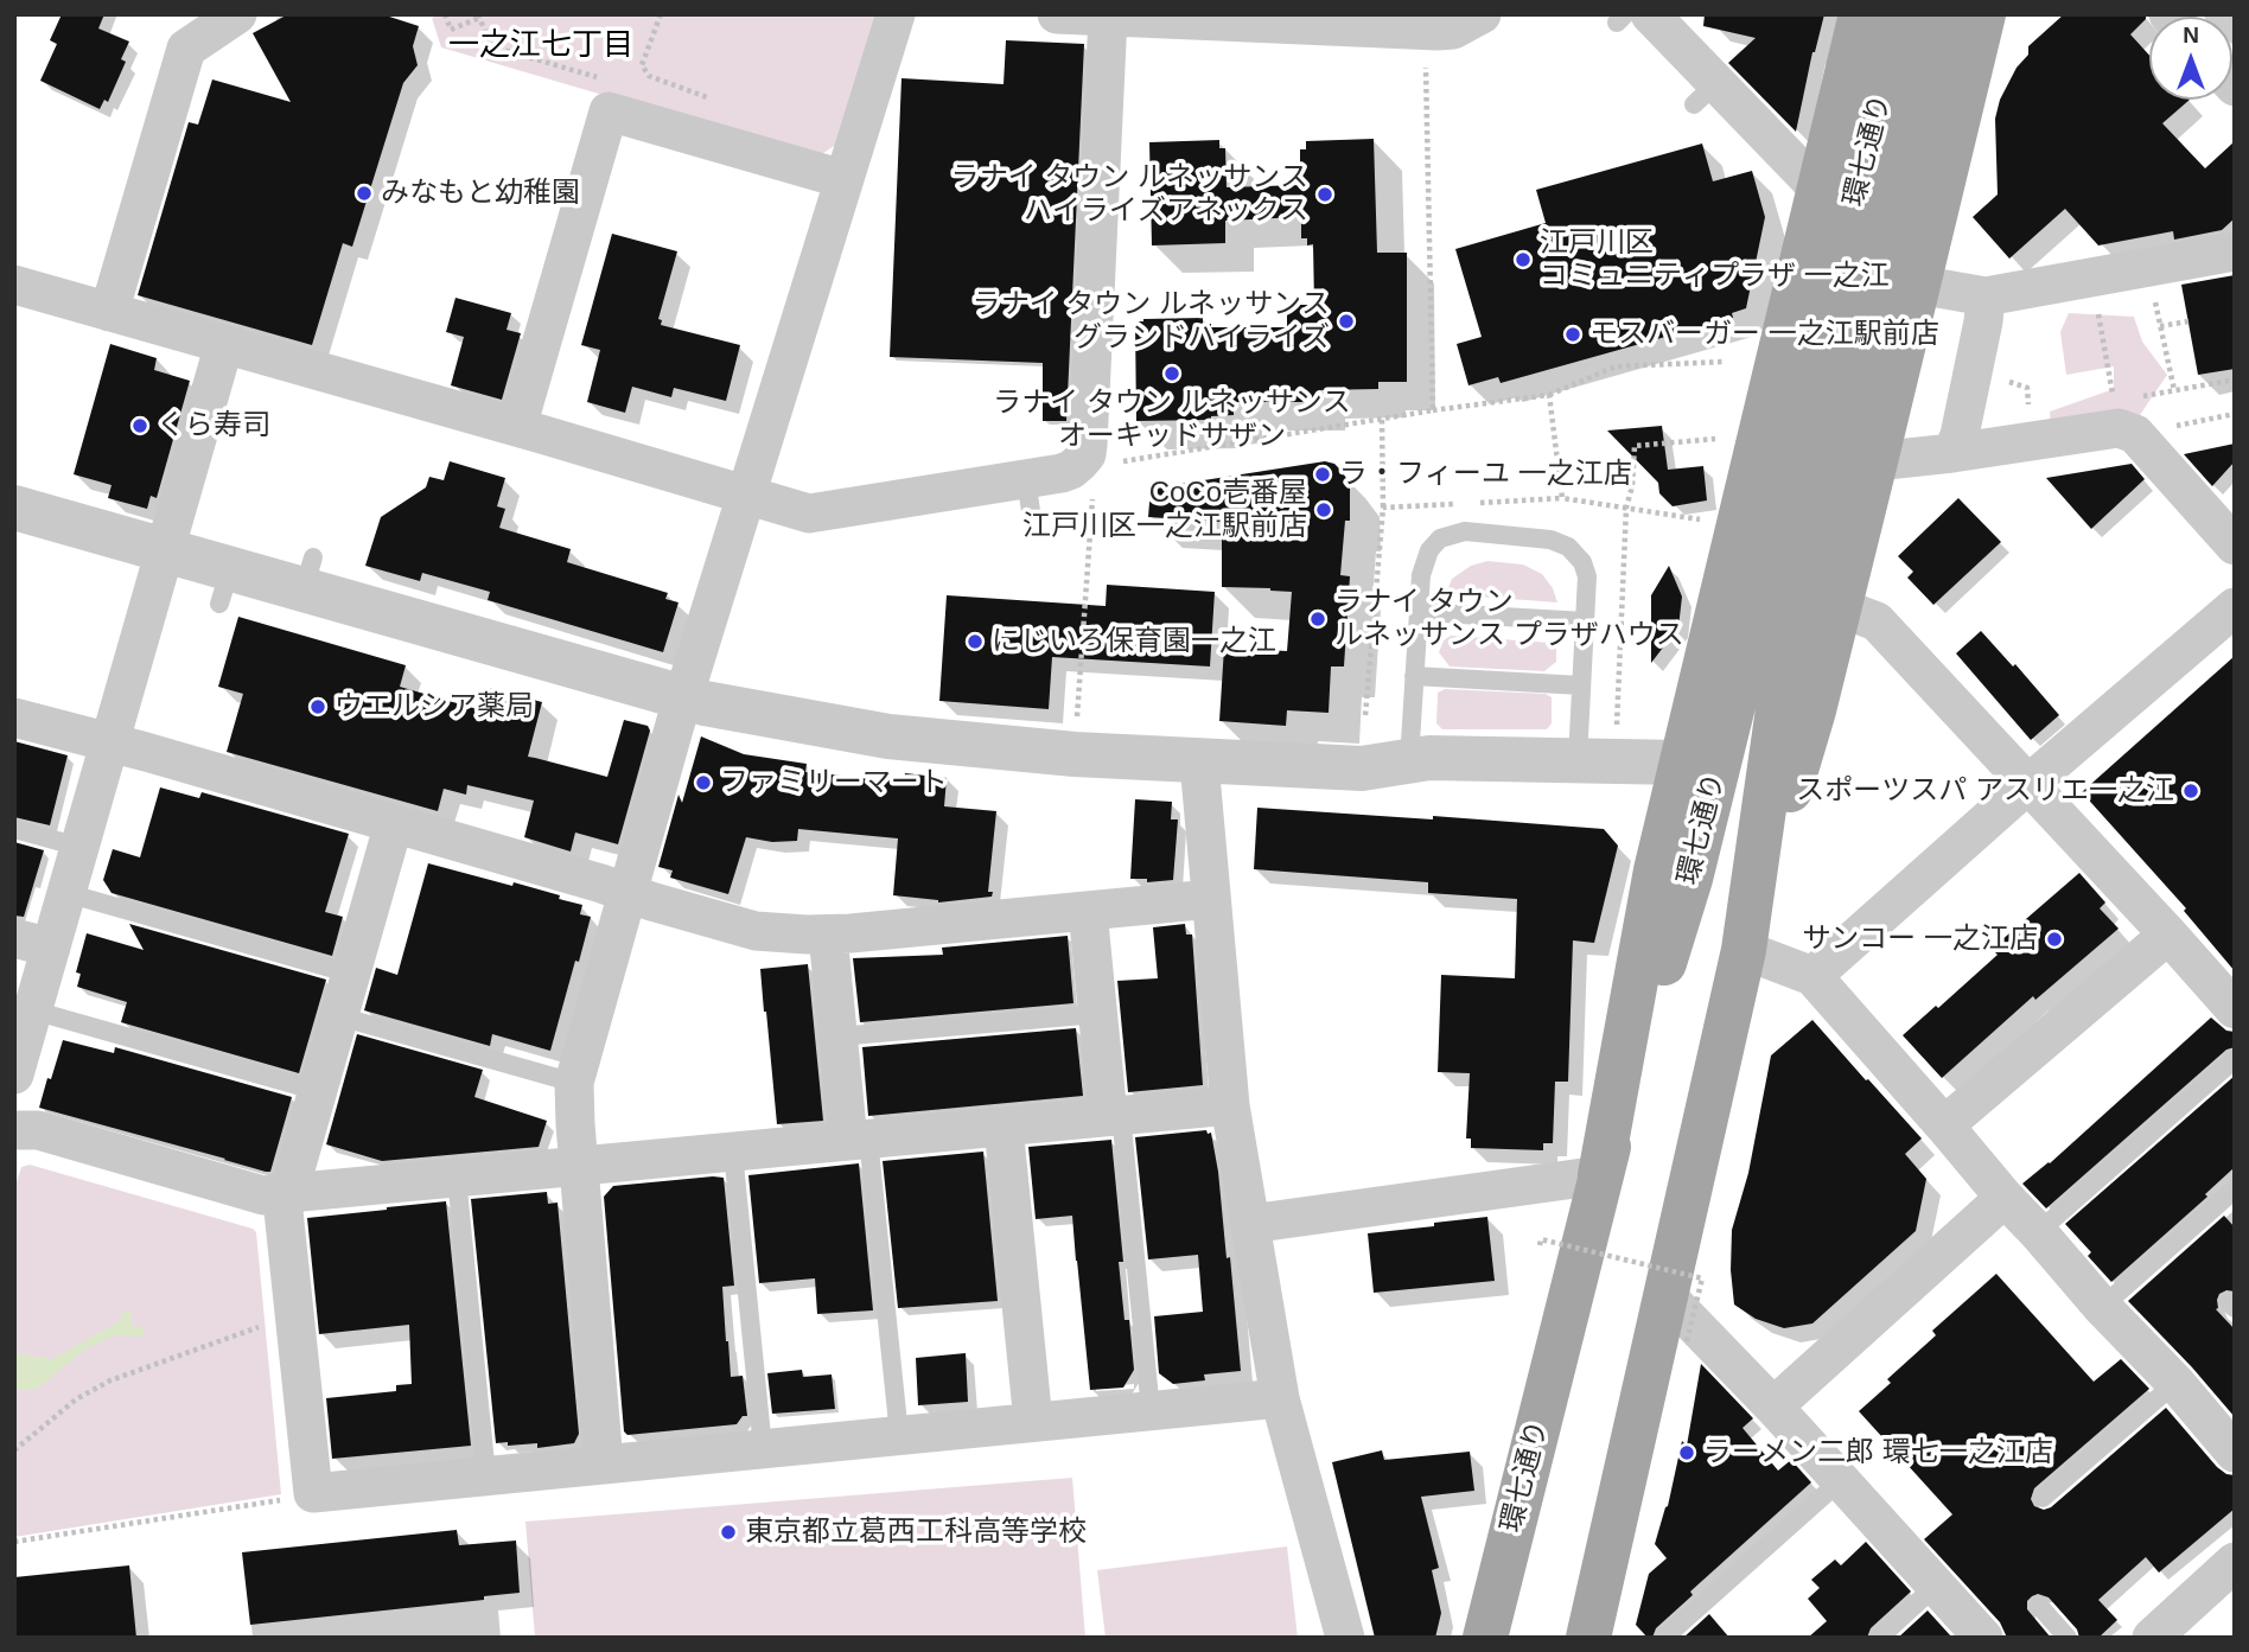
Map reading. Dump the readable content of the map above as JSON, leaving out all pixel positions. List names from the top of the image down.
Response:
{
  "streets": {
    "main road": ["環七通り"]
  },
  "districts": ["一之江七丁目"],
  "places": [
    "みなもと幼稚園",
    "ラナイ タウン ルネッサンス ハイライズアネックス",
    "江戸川区 コミュニティプラザ 一之江",
    "ラナイ タウン ルネッサンス グランドハイライズ",
    "モスバーガー 一之江駅前店",
    "ラナイ タウン ルネッサンス オーキッドサザン",
    "くら寿司",
    "ラ・フィーユ 一之江店",
    "CoCo壱番屋 江戸川区一之江駅前店",
    "ラナイ タウン ルネッサンス プラザハウス",
    "にじいろ保育園一之江",
    "ウエルシア薬局",
    "ファミリーマート",
    "スポーツスパ アスリエ一之江",
    "サンコー 一之江店",
    "ラーメン二郎 環七一之江店",
    "東京都立葛西工科高等学校"
  ],
  "north": "top"
}
